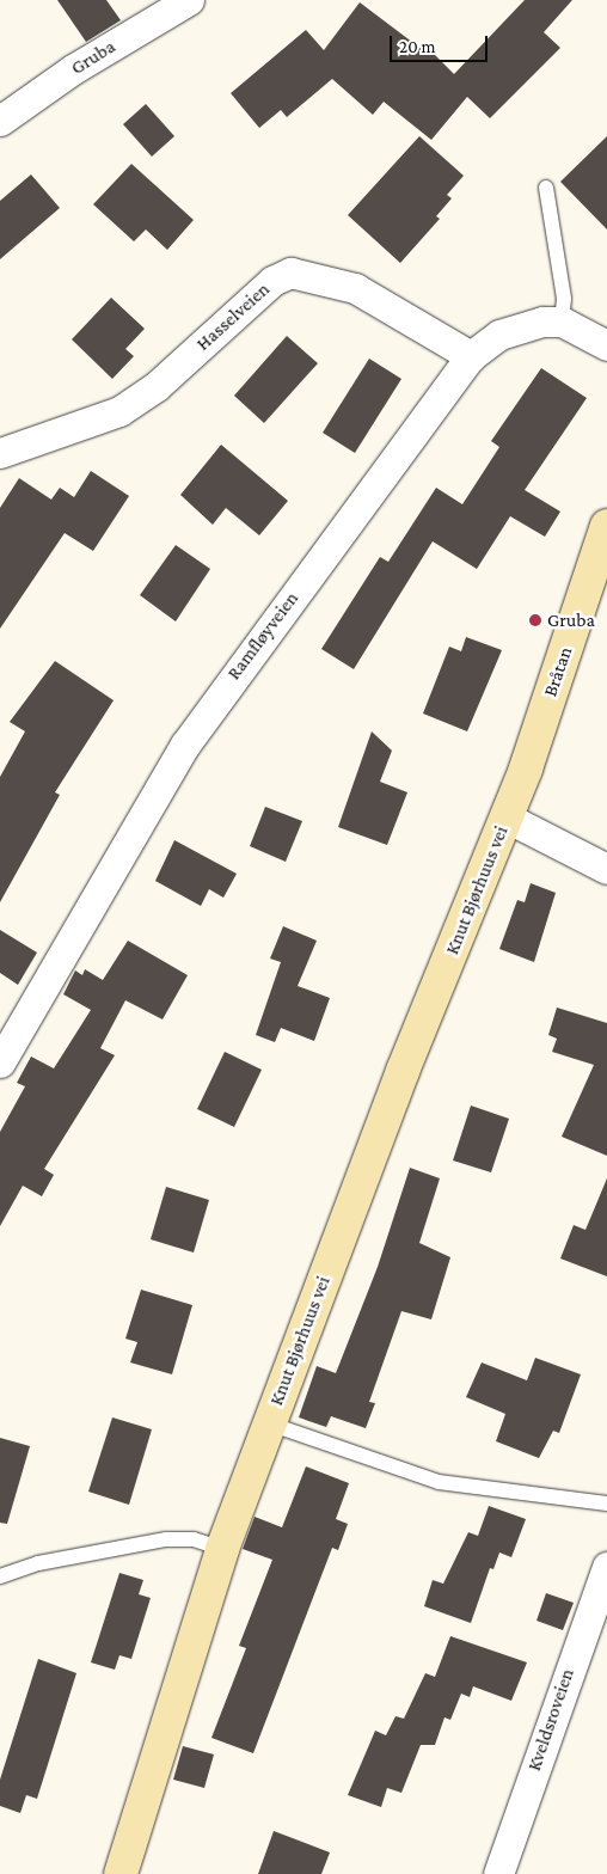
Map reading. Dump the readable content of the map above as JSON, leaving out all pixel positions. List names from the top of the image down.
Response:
{
  "streets": {
    "main road": ["Bråtan", "Knut Bjørhuus vei"],
    "street": [
      "Gruba",
      "Hasselveien",
      "Ramfløyveien",
      "Kveldsroveien"
    ]
  },
  "crossings": [
    ["Hasselveien", "Ramfløyveien"],
    ["Bråtan", "Knut Bjørhuus vei"]
  ],
  "places": ["Gruba"],
  "scale_bar": "20 m"
}
